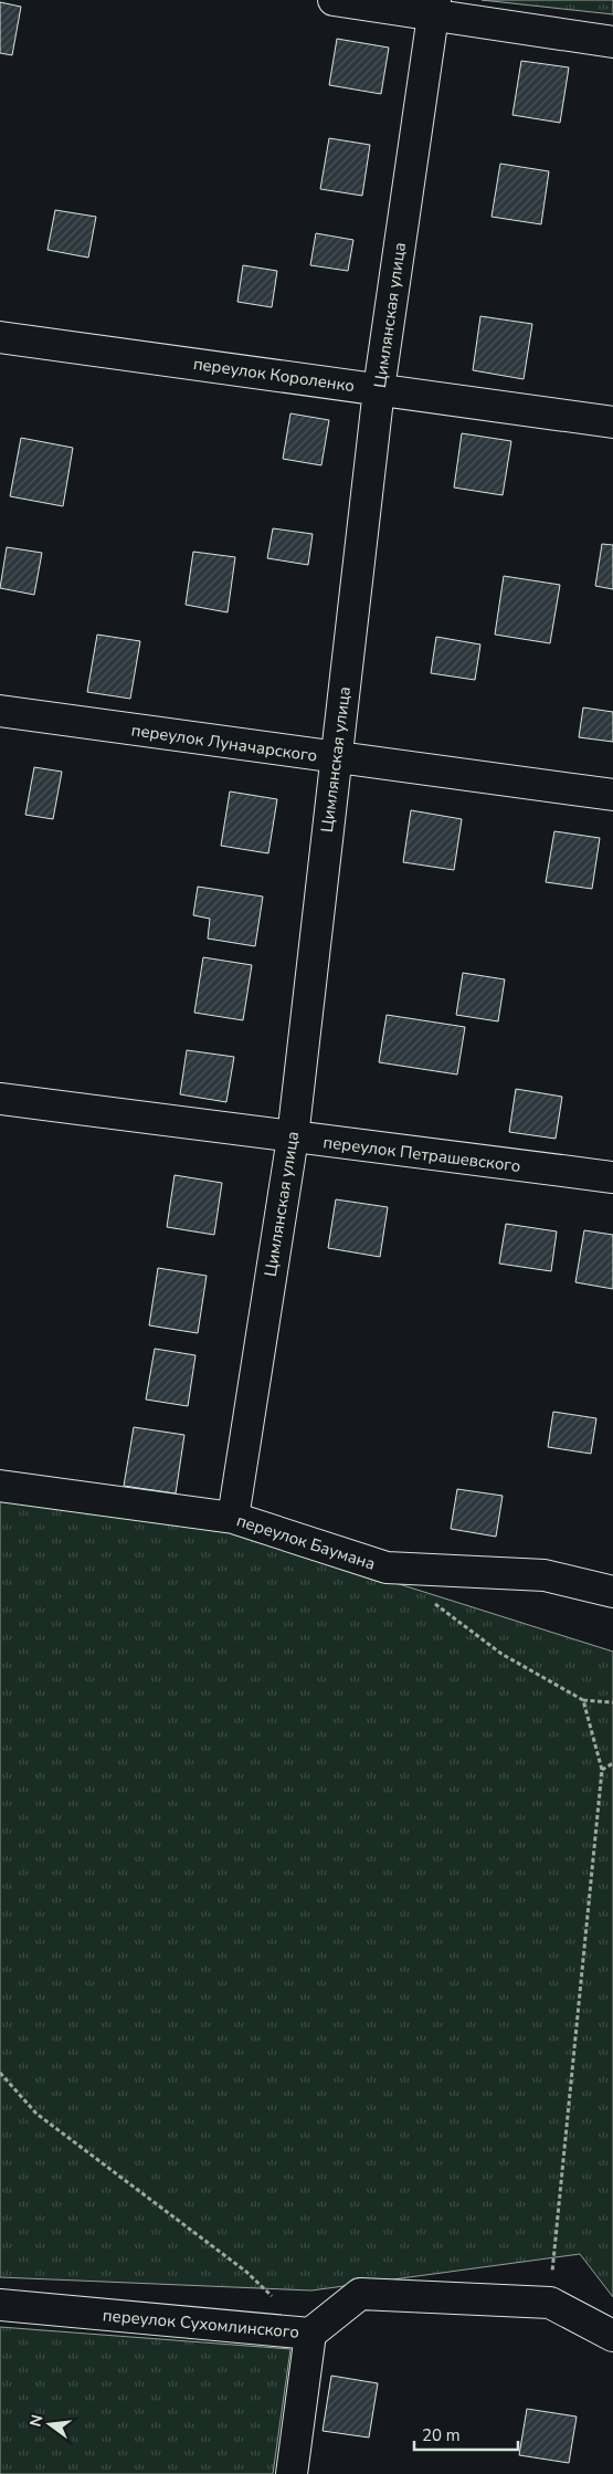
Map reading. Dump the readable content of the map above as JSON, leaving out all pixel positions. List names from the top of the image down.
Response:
{
  "streets": {
    "street": [
      "Цимлянская улица",
      "переулок Короленко",
      "переулок Луначарского",
      "переулок Петрашевского",
      "переулок Баумана",
      "переулок Сухомлинского"
    ]
  },
  "crossings": [
    ["Цимлянская улица", "переулок Короленко"],
    ["Цимлянская улица", "переулок Луначарского"],
    ["Цимлянская улица", "переулок Петрашевского"],
    ["Цимлянская улица", "переулок Баумана"]
  ],
  "scale_bar": "20 m",
  "north": "left"
}
